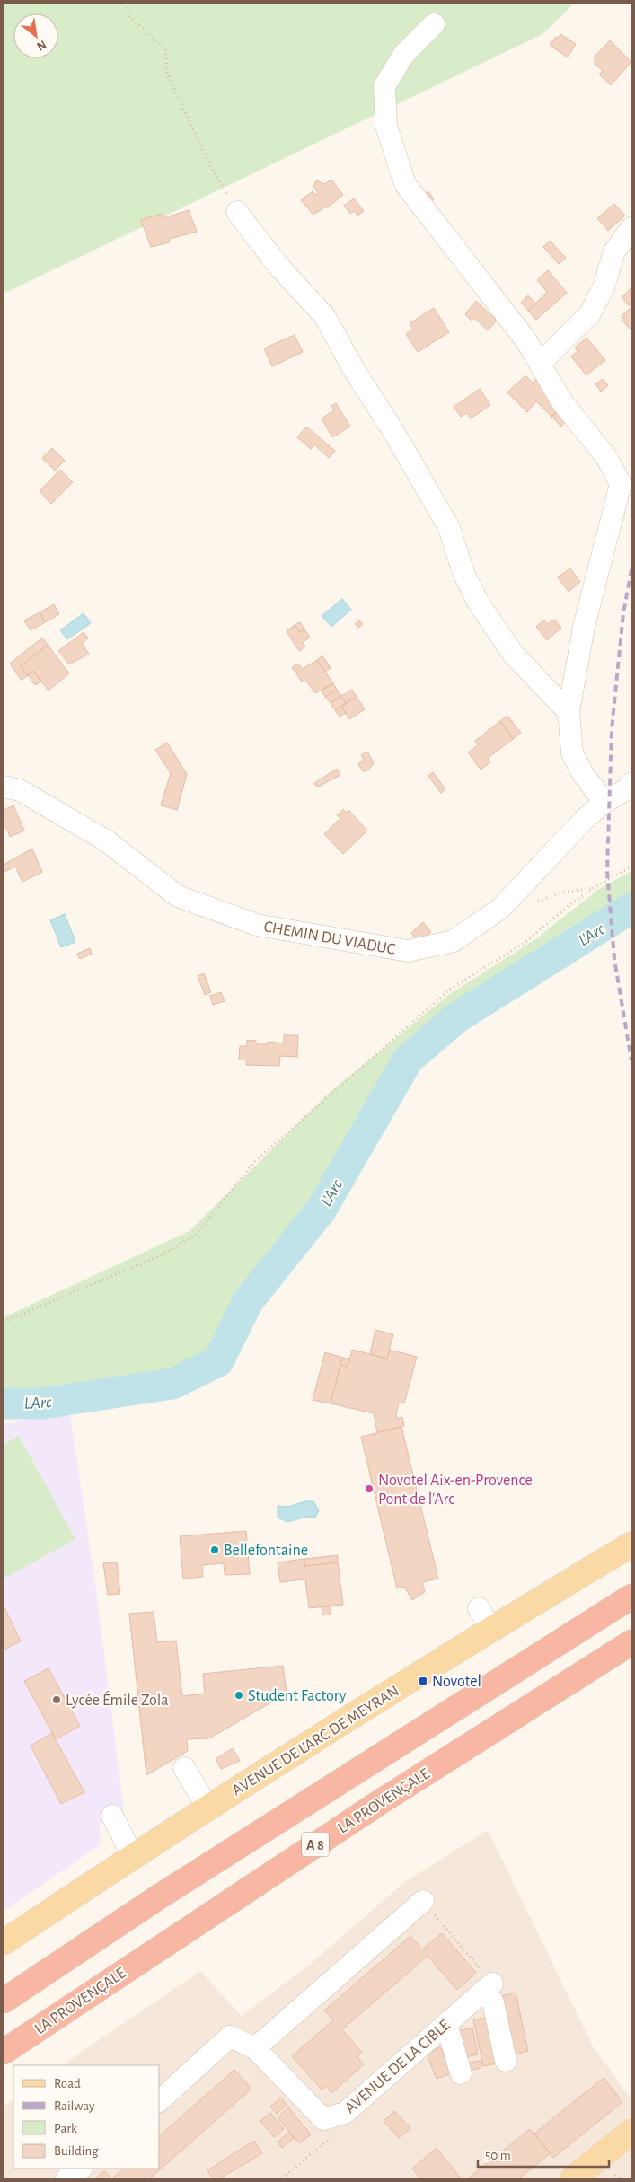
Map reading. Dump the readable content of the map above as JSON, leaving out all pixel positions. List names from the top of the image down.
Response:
{
  "streets": {
    "highway": ["LA PROVENÇALE", "A 8"],
    "main road": ["AVENUE DE L'ARC DE MEYRAN"],
    "street": ["CHEMIN DU VIADUC", "AVENUE DE LA CIBLE"]
  },
  "water": ["L'Arc"],
  "places": {
    "other": [
      "Novotel Aix-en-Provence Pont de l'Arc",
      "Bellefontaine",
      "Student Factory",
      "Lycée Émile Zola"
    ],
    "transit": ["Novotel"]
  },
  "legend": [
    "Road",
    "Railway",
    "Park",
    "Building"
  ],
  "scale_bar": "50 m",
  "north": "bottom right"
}
